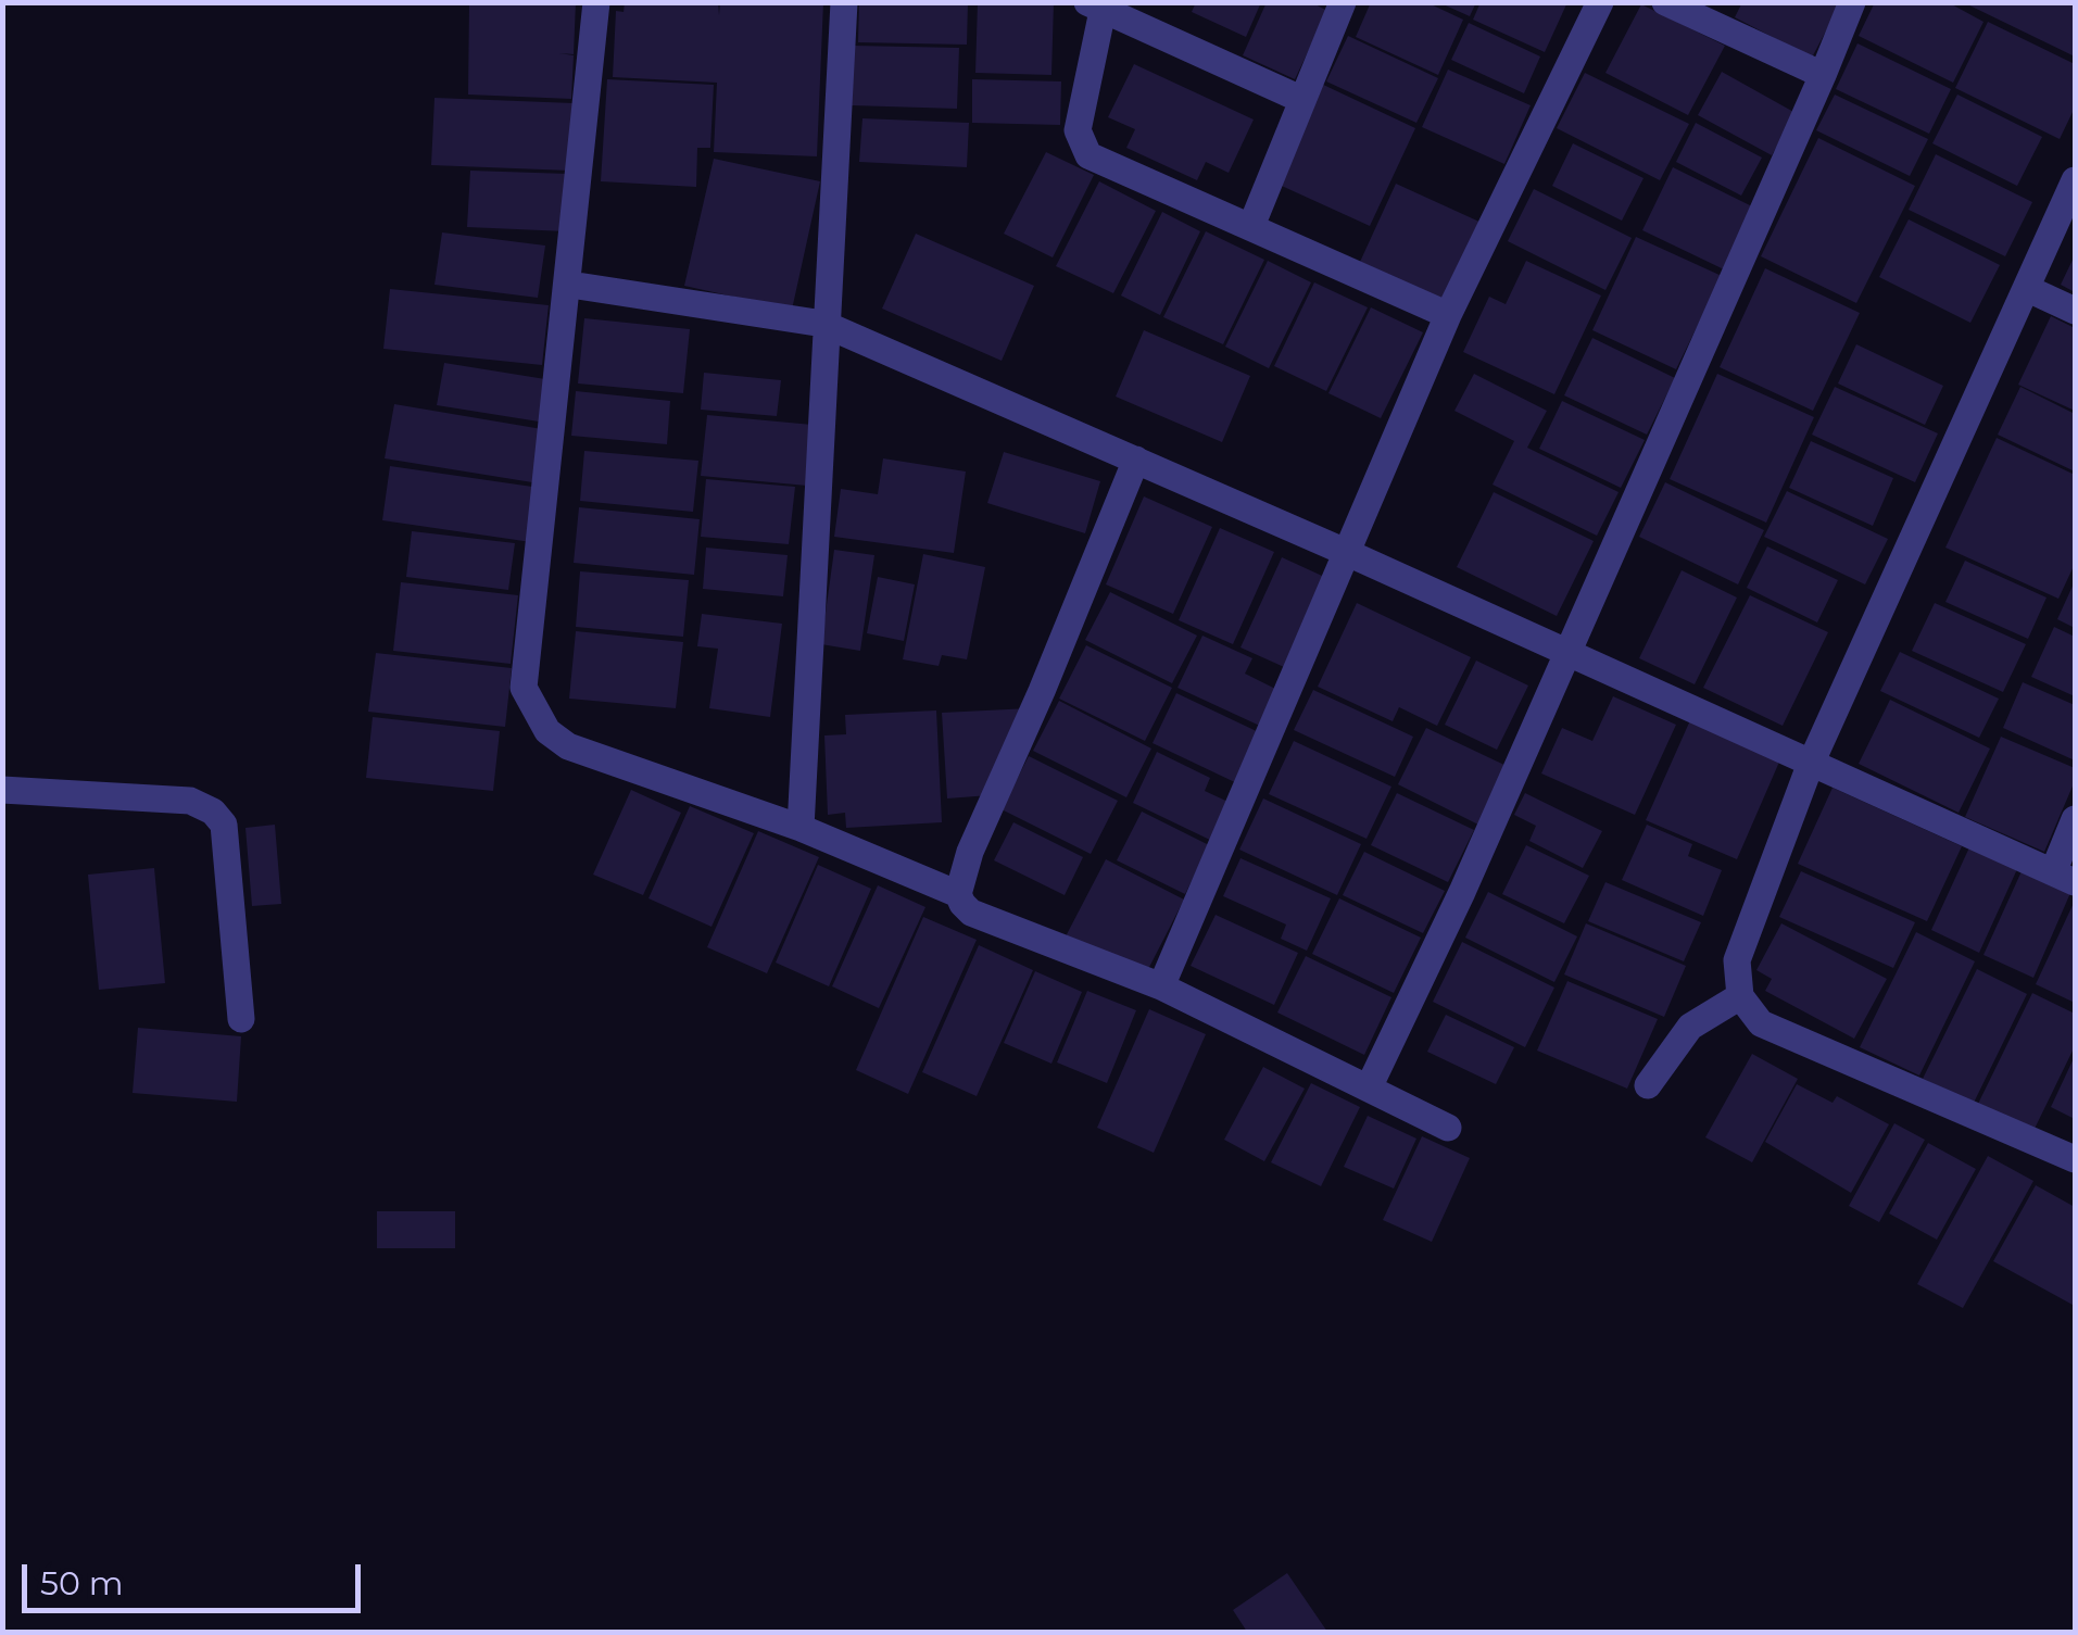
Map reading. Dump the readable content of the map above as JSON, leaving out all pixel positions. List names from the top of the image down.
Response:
{
  "scale_bar": "50 m"
}
